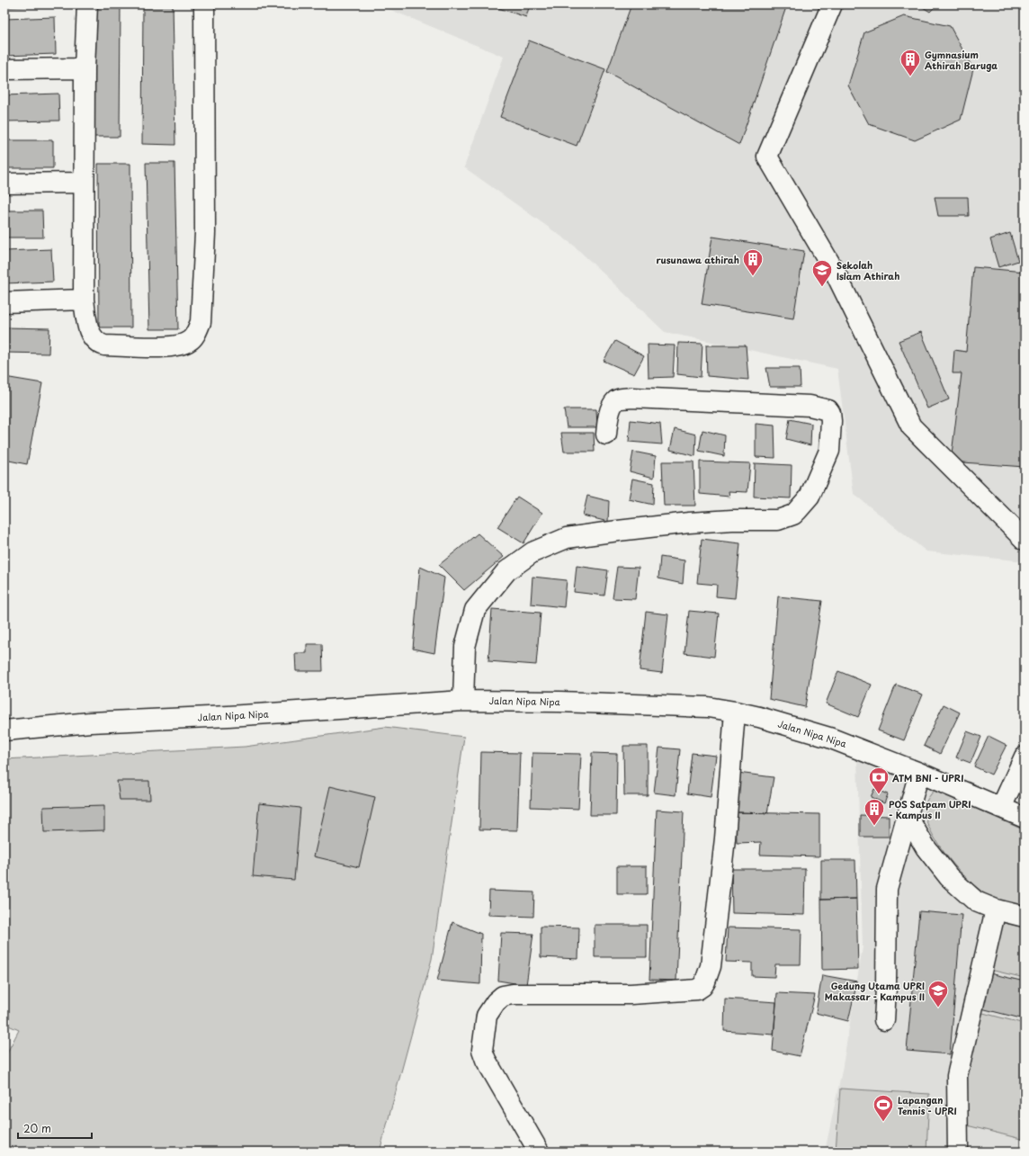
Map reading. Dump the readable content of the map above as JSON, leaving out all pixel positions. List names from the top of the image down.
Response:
{
  "streets": {
    "street": ["Jalan Nipa Nipa"]
  },
  "places": {
    "building": ["Gymnasium Athirah Baruga", "rusunawa athirah", "POS Satpam UPRI - Kampus II"],
    "school or university": ["Sekolah Islam Athirah", "Gedung Utama UPRI Makassar - Kampus II"],
    "bank": ["ATM BNI - UPRI"],
    "sports": ["Lapangan Tennis - UPRI"]
  },
  "scale_bar": "20 m"
}
